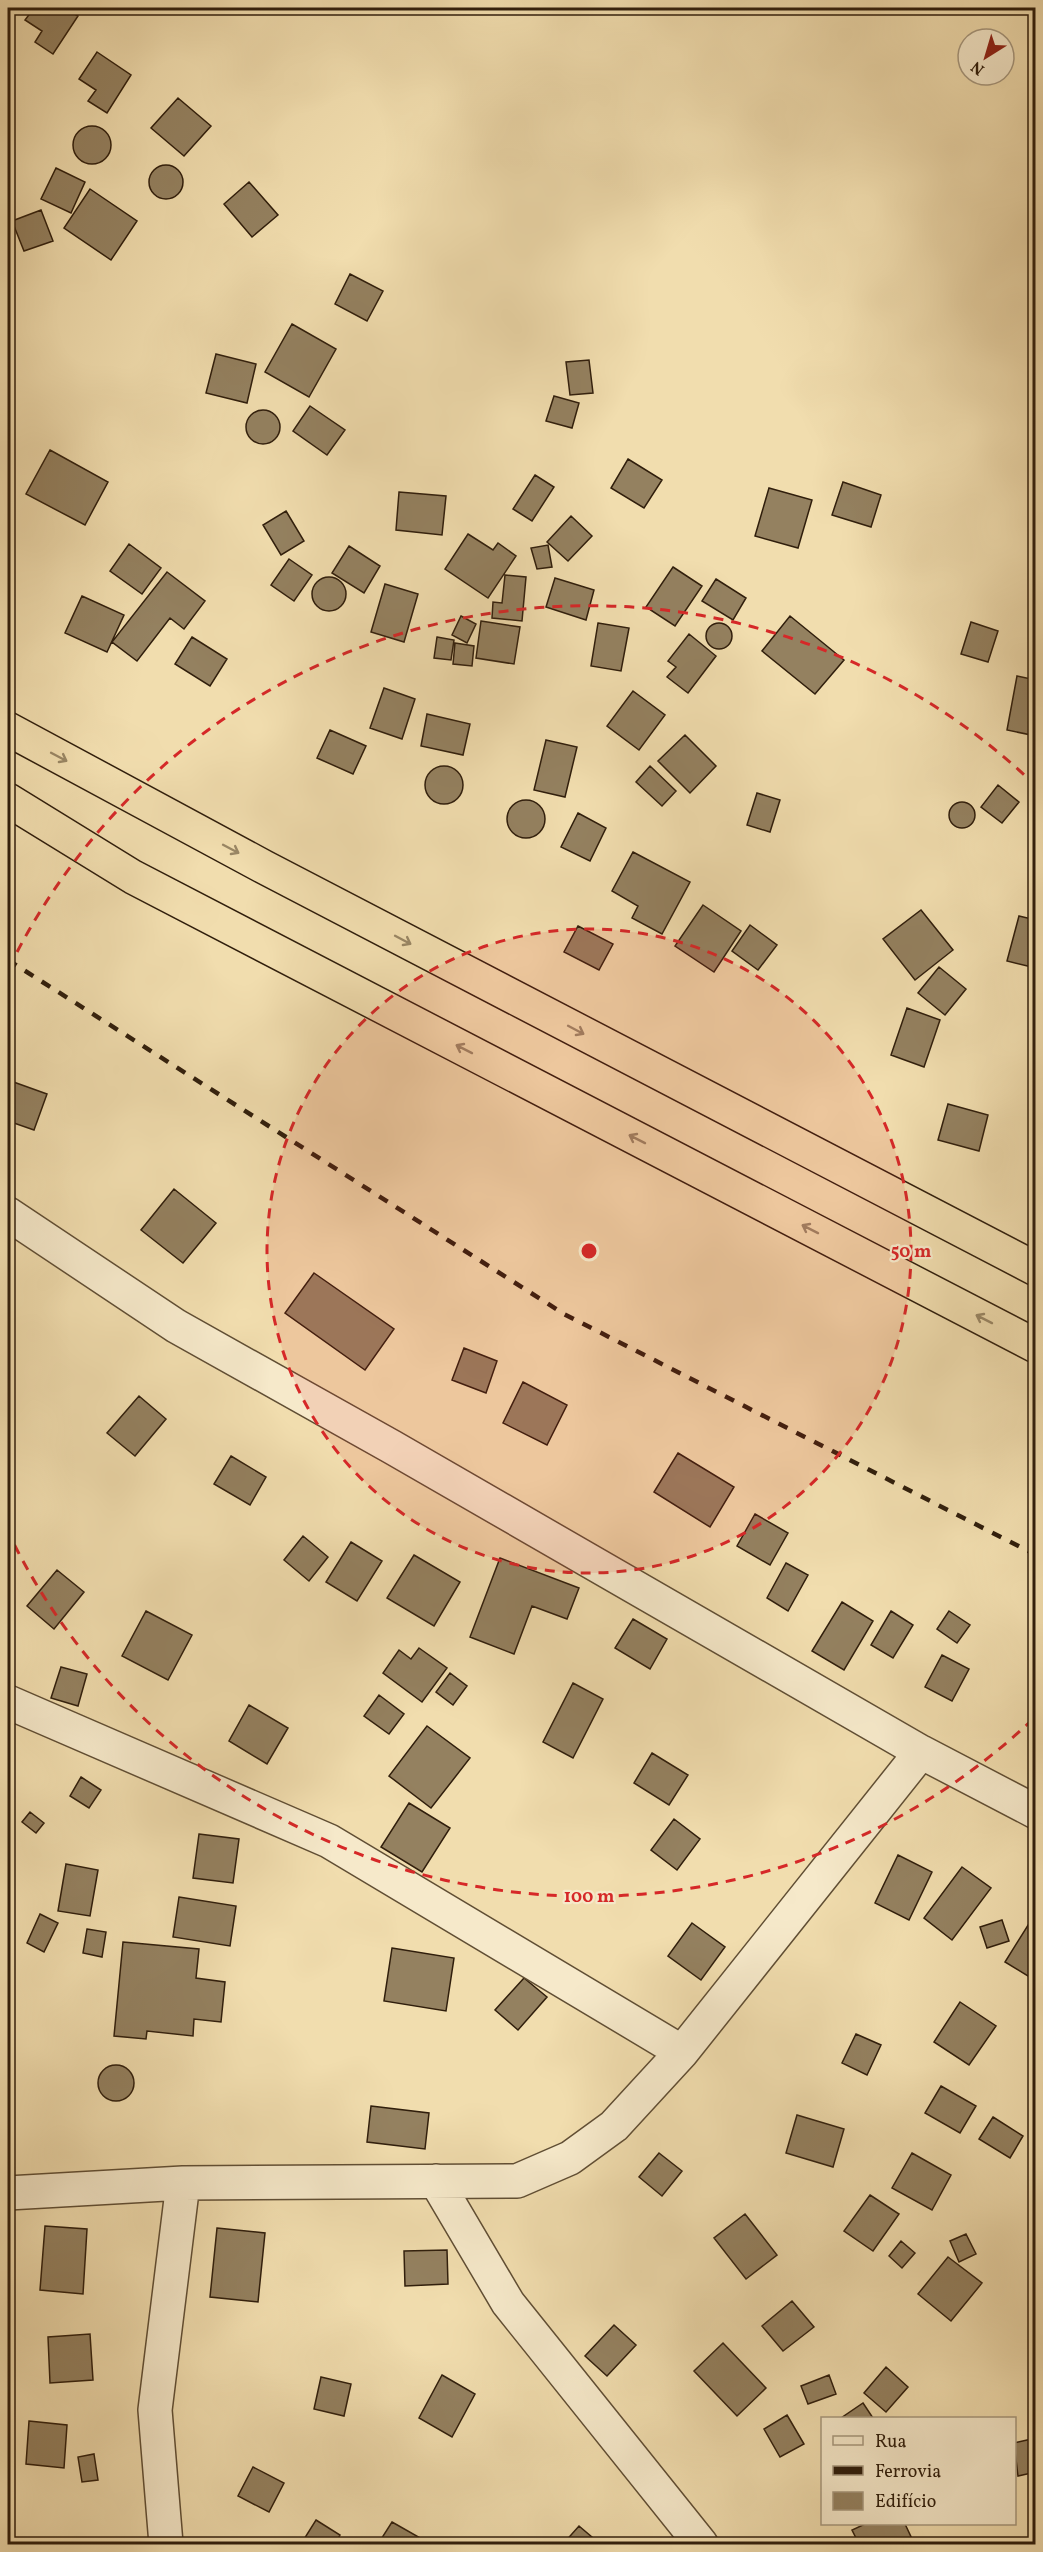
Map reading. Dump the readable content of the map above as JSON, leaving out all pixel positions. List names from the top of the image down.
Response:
{
  "legend": ["Rua", "Ferrovia", "Edifício"],
  "north": "bottom left",
  "rings": ["50 m", "100 m"]
}
